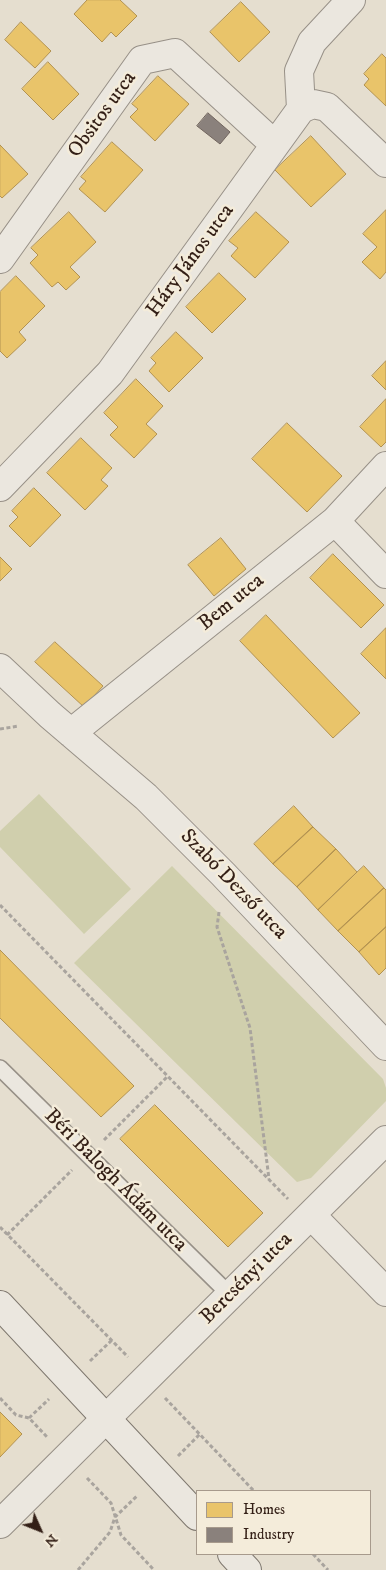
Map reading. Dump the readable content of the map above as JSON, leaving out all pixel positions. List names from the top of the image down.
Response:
{
  "streets": {
    "street": [
      "Obsitos utca",
      "Háry János utca",
      "Bem utca",
      "Szabó Dezső utca",
      "Bercsényi utca"
    ],
    "lane": ["Béri Balogh Ádám utca"]
  },
  "crossings": [
    ["Obsitos utca", "Háry János utca"],
    ["Bem utca", "Szabó Dezső utca"],
    ["Béri Balogh Ádám utca", "Bercsényi utca"]
  ],
  "legend": ["Homes", "Industry"],
  "north": "bottom right"
}
